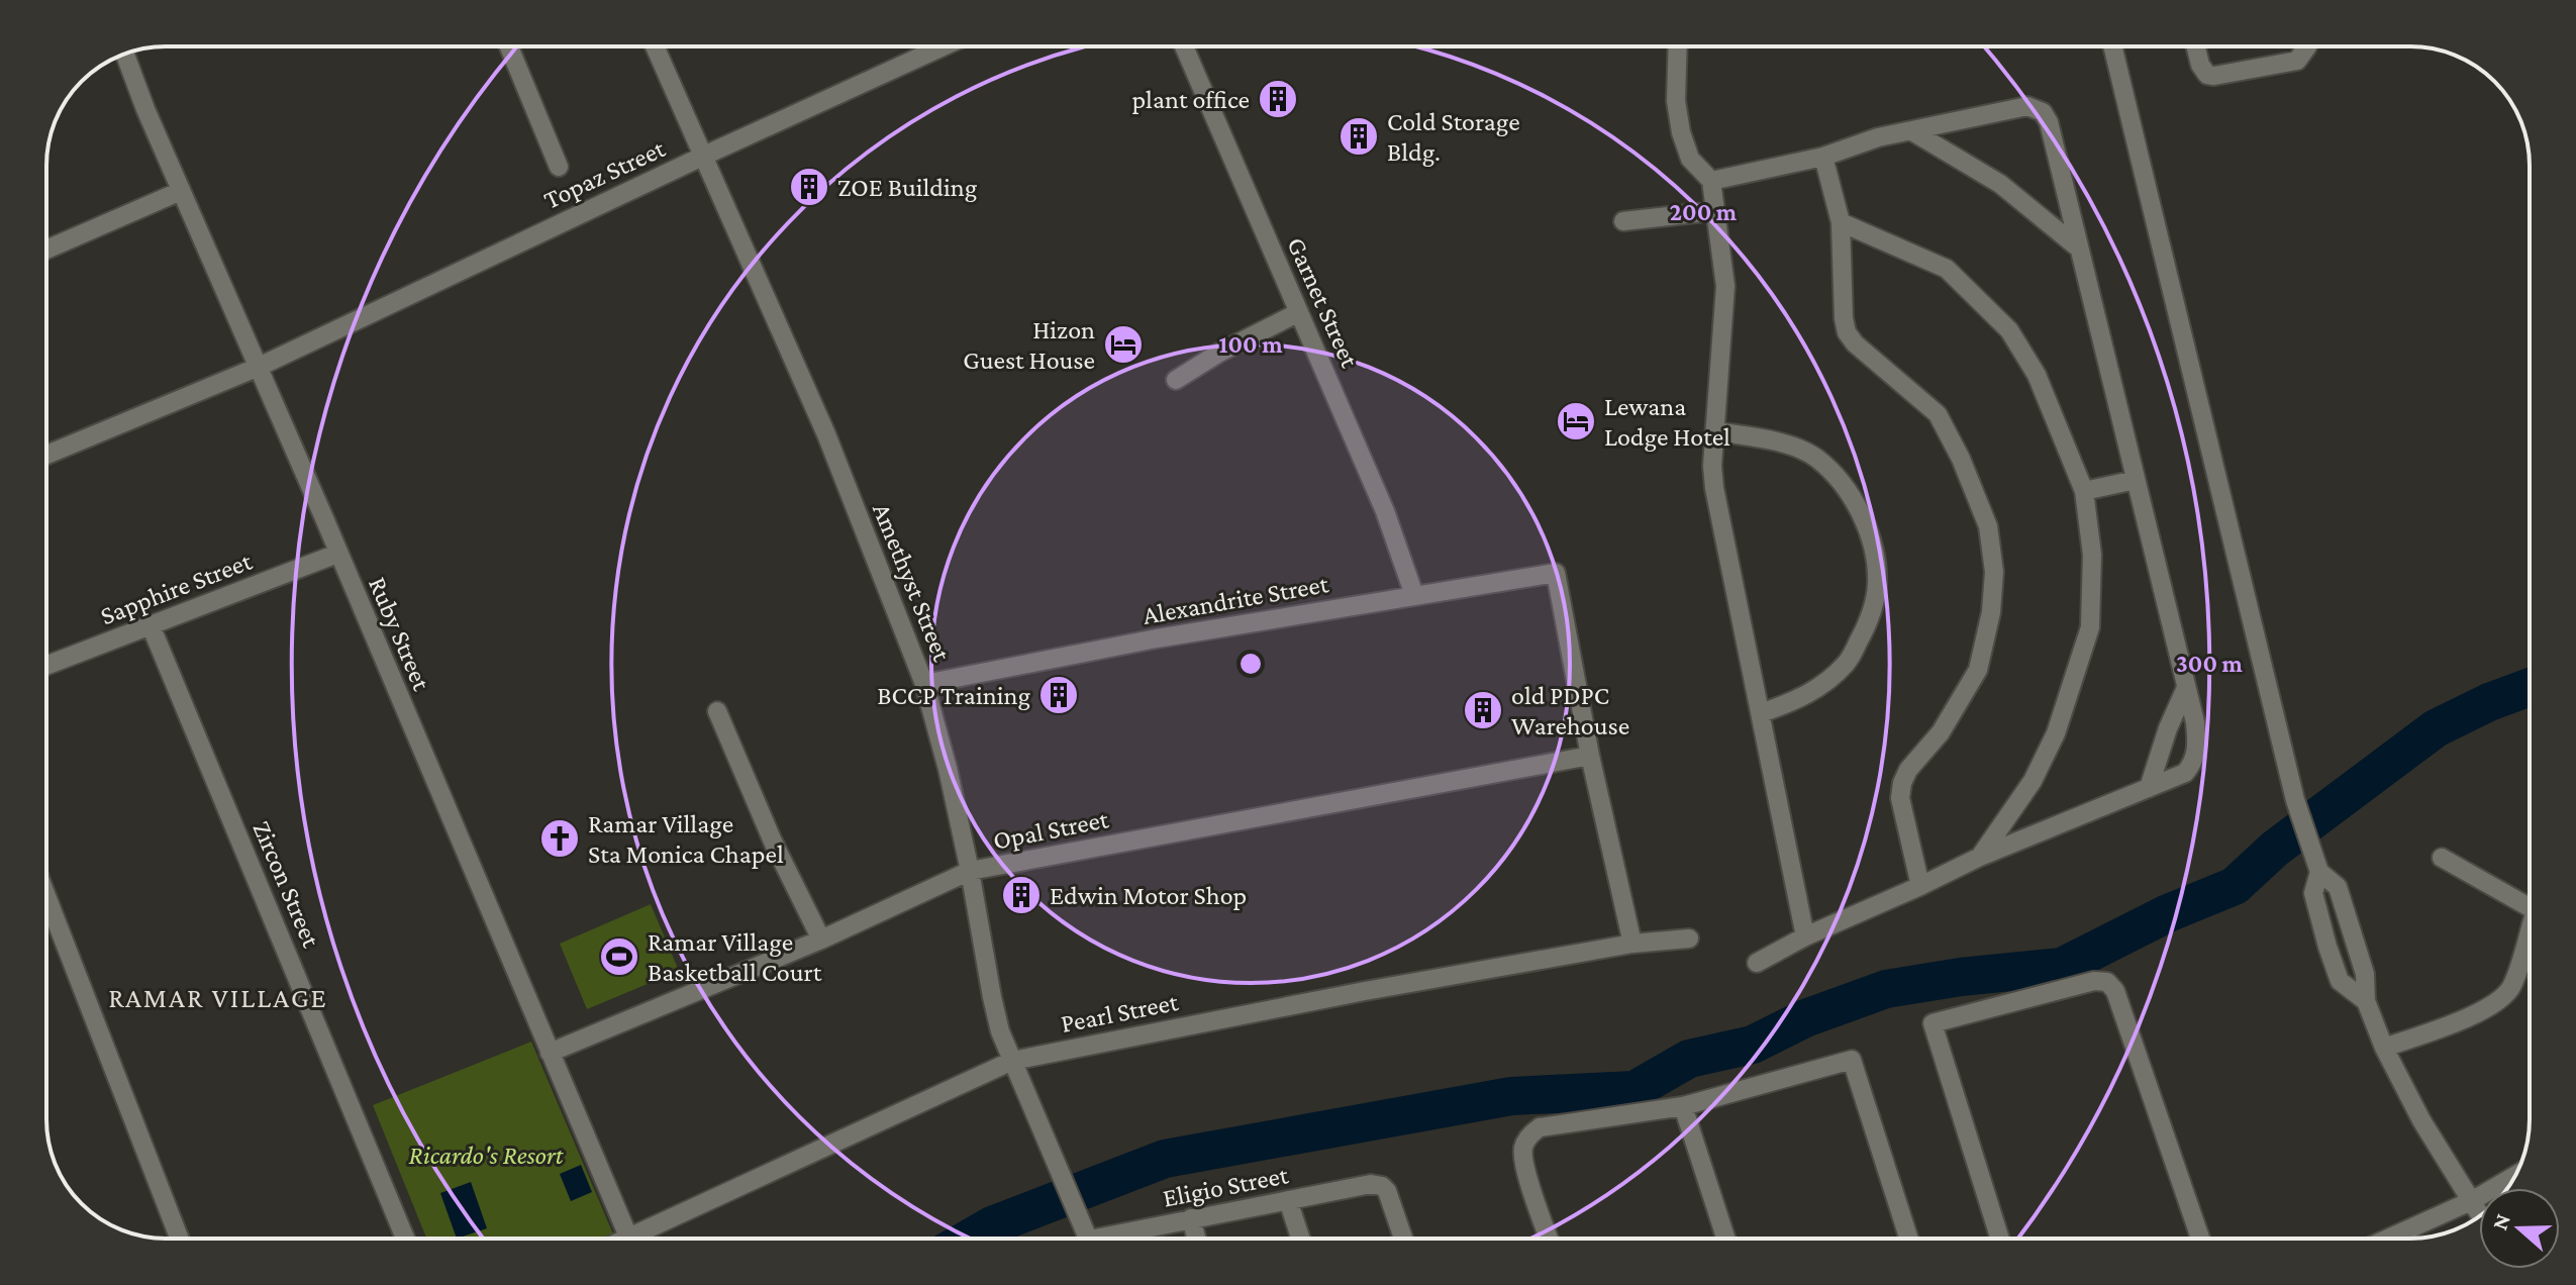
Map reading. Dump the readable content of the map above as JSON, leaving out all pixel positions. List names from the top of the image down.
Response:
{
  "streets": {
    "street": [
      "Topaz Street",
      "Garnet Street",
      "Amethyst Street",
      "Sapphire Street",
      "Alexandrite Street",
      "Ruby Street",
      "Opal Street",
      "Zircon Street",
      "Pearl Street",
      "Eligio Street"
    ]
  },
  "crossings": [
    ["Topaz Street", "Amethyst Street"],
    ["Topaz Street", "Ruby Street"],
    ["Garnet Street", "Alexandrite Street"],
    ["Amethyst Street", "Alexandrite Street"],
    ["Amethyst Street", "Opal Street"],
    ["Amethyst Street", "Pearl Street"],
    ["Sapphire Street", "Ruby Street"],
    ["Sapphire Street", "Zircon Street"],
    ["Alexandrite Street", "Opal Street"],
    ["Ruby Street", "Opal Street"],
    ["Ruby Street", "Pearl Street"]
  ],
  "districts": ["RAMAR VILLAGE"],
  "parks": ["Ricardo's Resort"],
  "places": {
    "building": [
      "plant office",
      "Cold Storage Bldg.",
      "ZOE Building",
      "BCCP Training",
      "old PDPC Warehouse",
      "Edwin Motor Shop"
    ],
    "hotel": ["Hizon Guest House", "Lewana Lodge Hotel"],
    "church": ["Ramar Village Sta Monica Chapel"],
    "sports": ["Ramar Village Basketball Court"]
  },
  "north": "left",
  "rings": ["200 m", "100 m", "300 m"]
}
